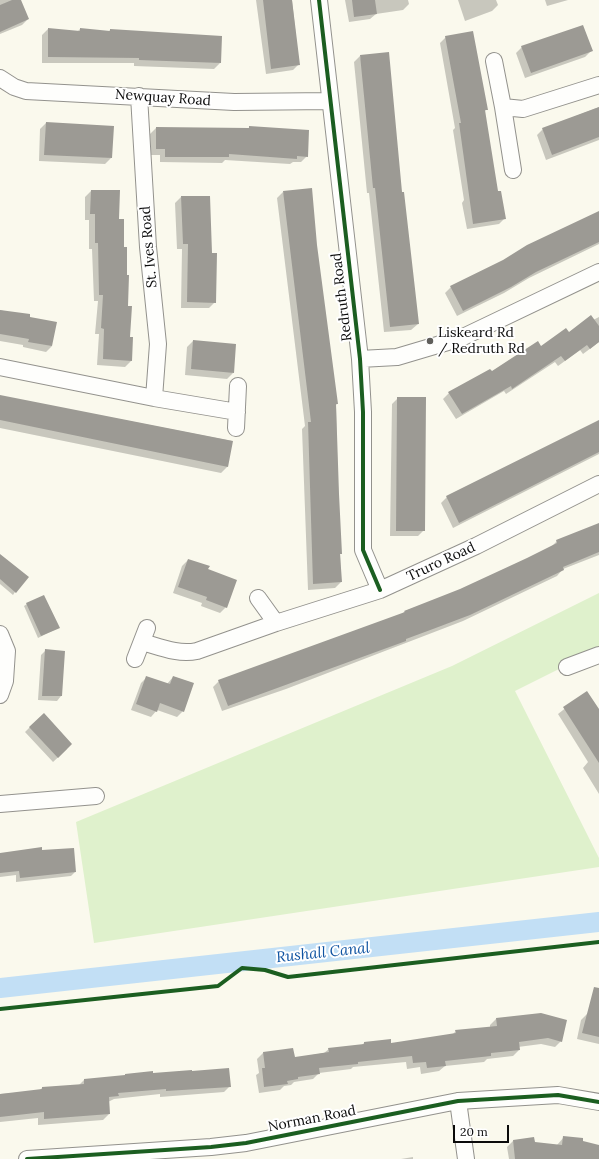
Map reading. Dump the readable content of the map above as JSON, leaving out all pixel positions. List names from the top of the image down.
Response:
{
  "streets": {
    "street": [
      "Newquay Road",
      "St. Ives Road",
      "Redruth Road",
      "Truro Road",
      "Norman Road"
    ]
  },
  "crossings": [
    ["Newquay Road", "St. Ives Road"],
    ["Newquay Road", "Redruth Road"],
    ["Redruth Road", "Truro Road"]
  ],
  "water": ["Rushall Canal"],
  "places": ["Liskeard Rd / Redruth Rd"],
  "scale_bar": "20 m"
}
